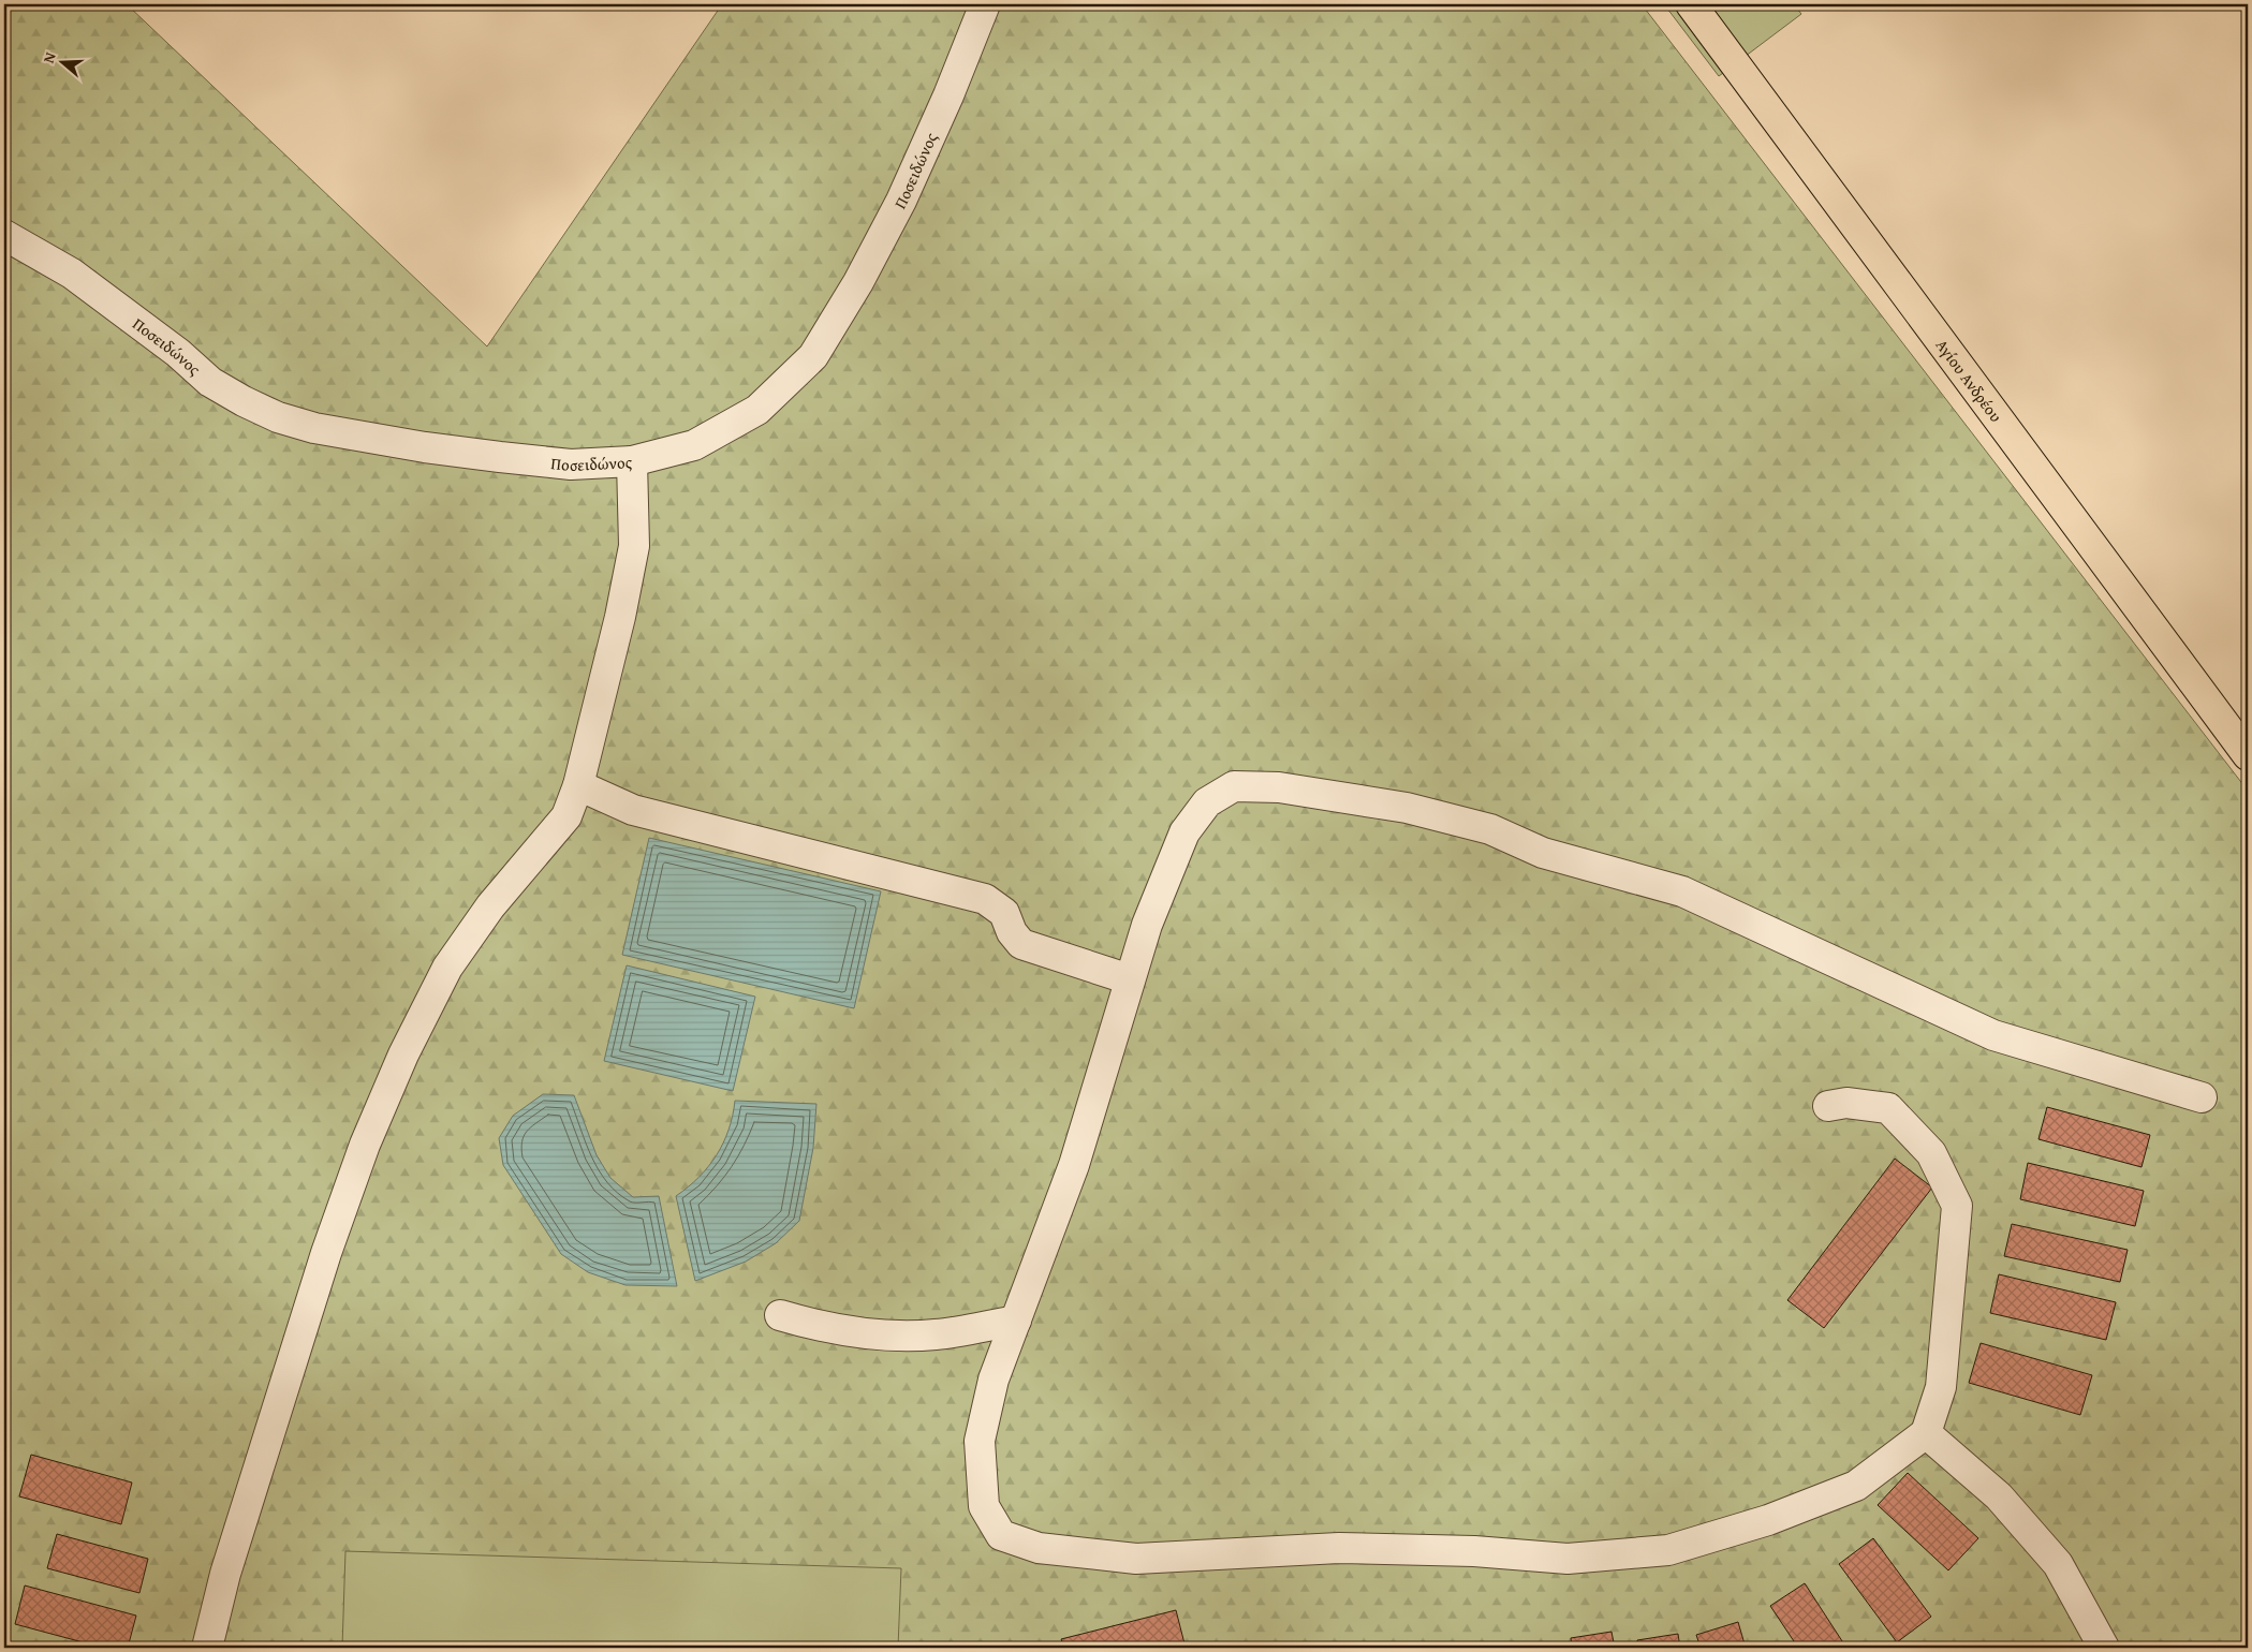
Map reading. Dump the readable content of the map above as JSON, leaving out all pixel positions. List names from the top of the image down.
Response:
{
  "streets": {
    "main road": ["Αγίου Ανδρέου"],
    "street": ["Ποσειδώνος"]
  },
  "north": "left"
}
